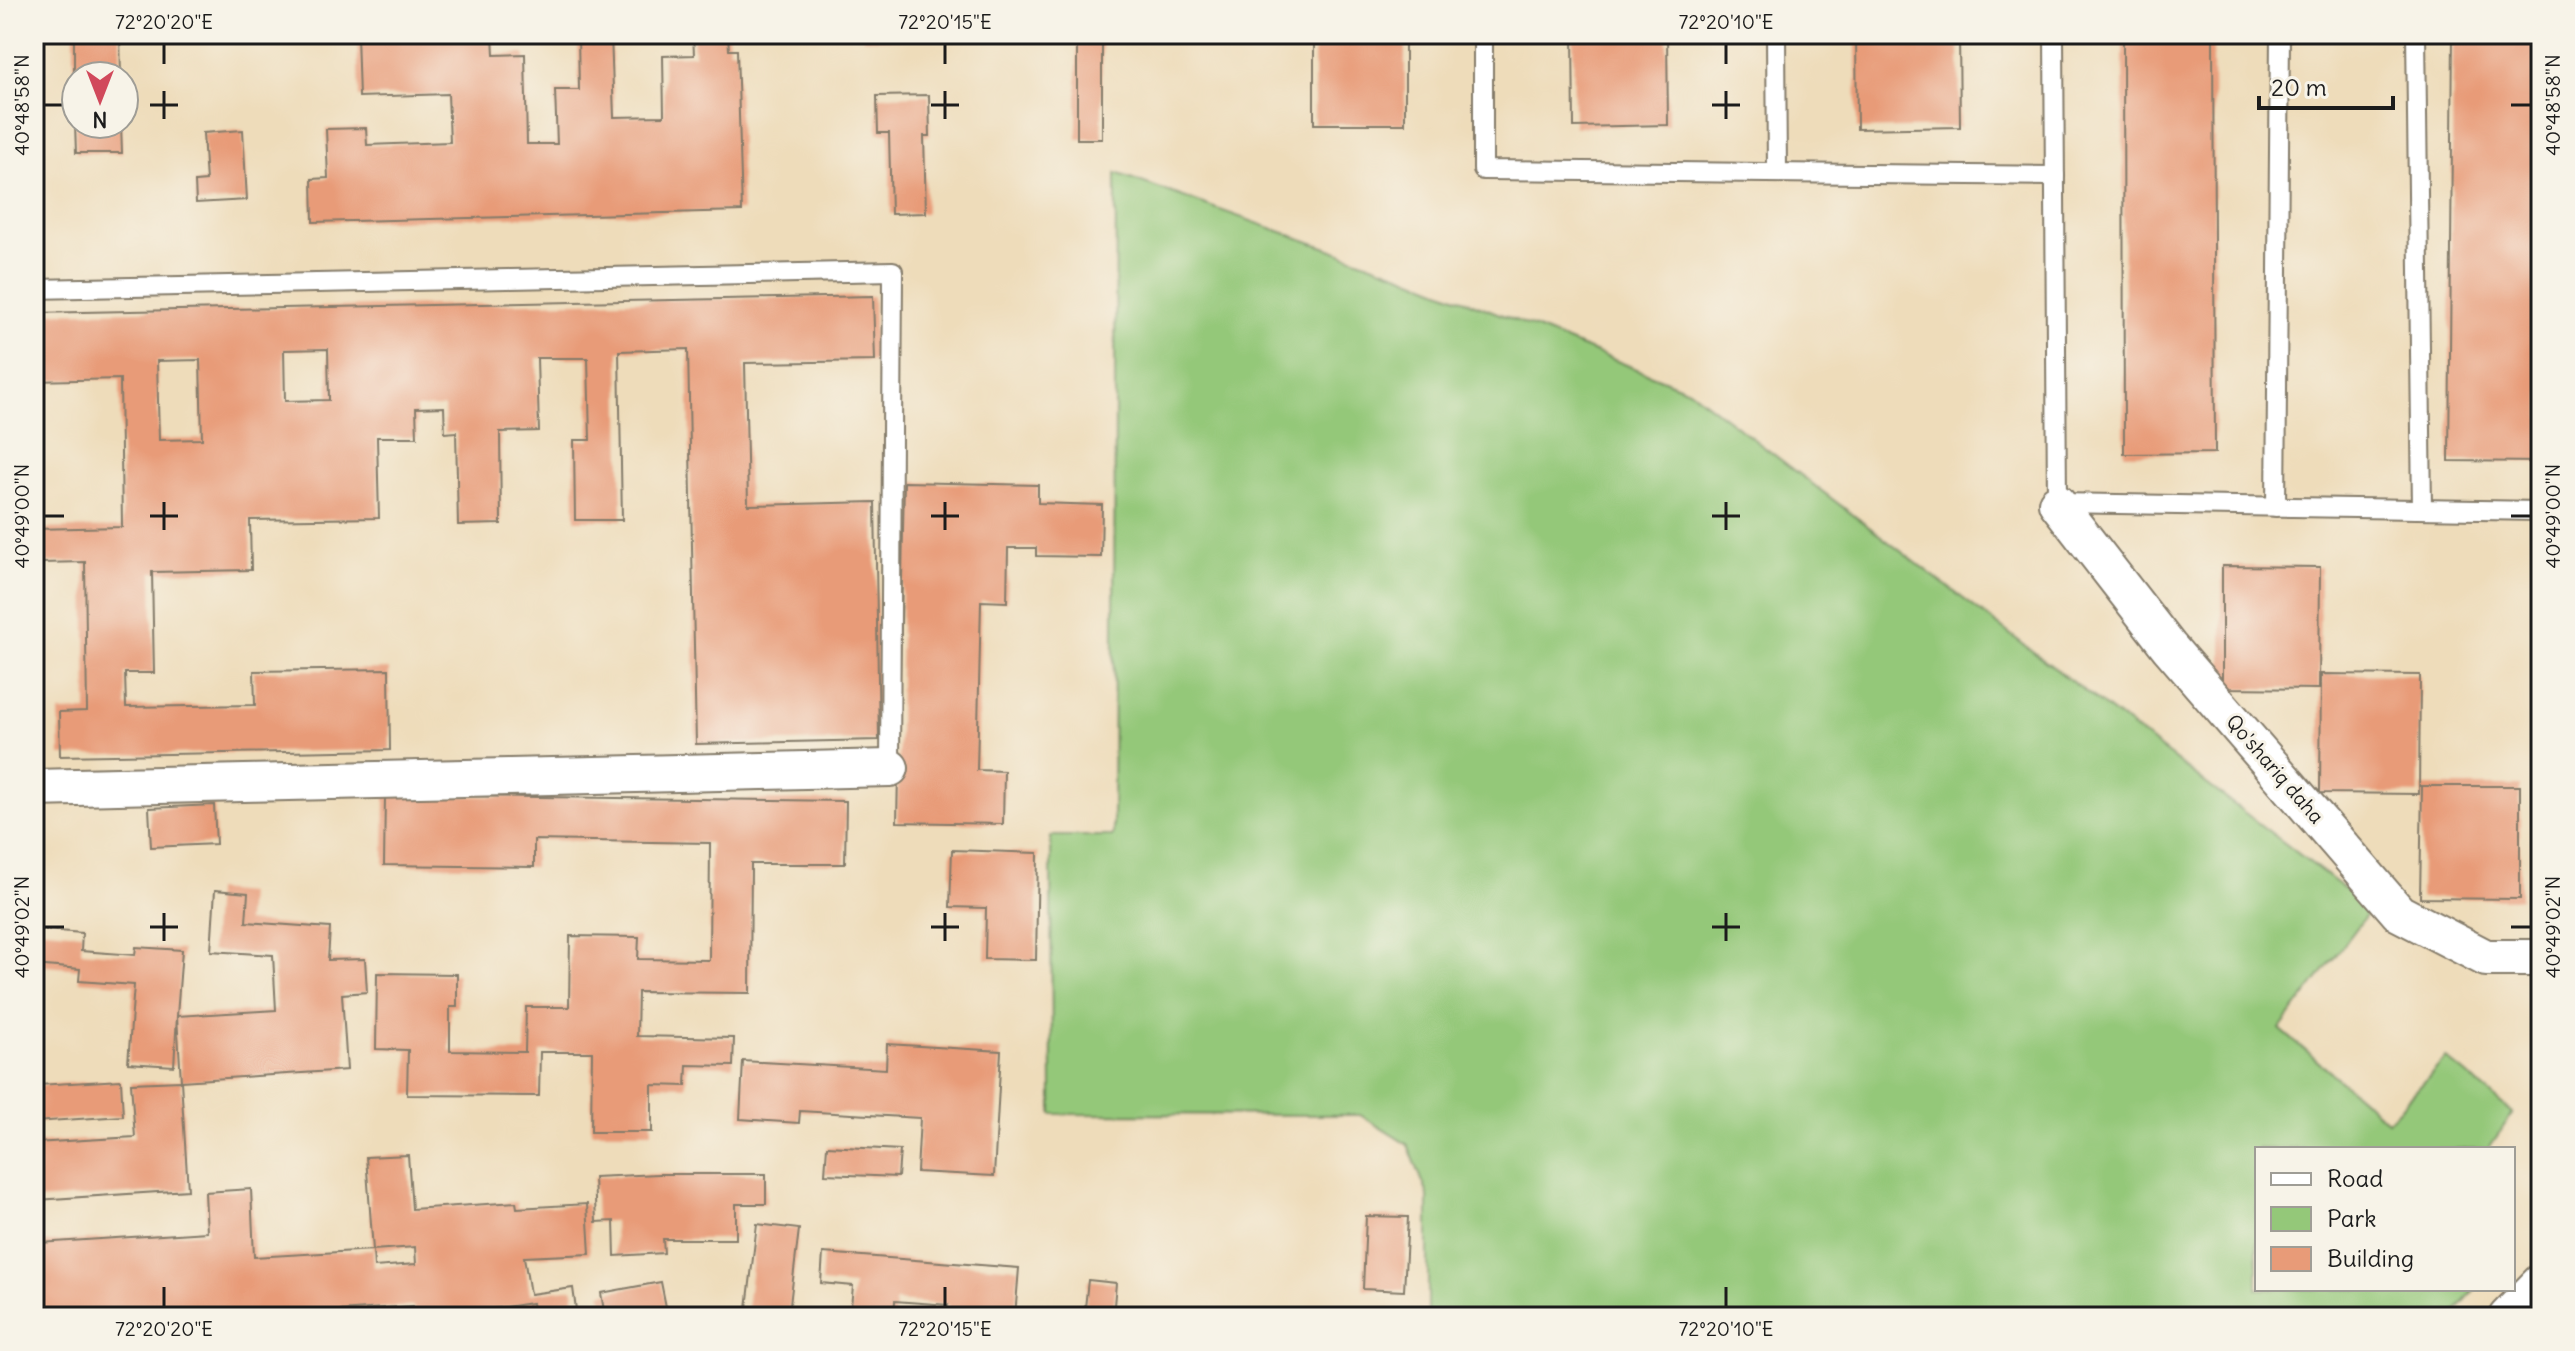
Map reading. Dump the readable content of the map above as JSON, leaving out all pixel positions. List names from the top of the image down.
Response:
{
  "streets": {
    "street": ["Qo'shariq daha"]
  },
  "legend": ["Road", "Park", "Building"],
  "scale_bar": "20 m",
  "north": "bottom",
  "coordinates": [
    "72°20'20\"E",
    "72°20'15\"E",
    "72°20'10\"E",
    "40°48'58\"N",
    "40°49'00\"N",
    "40°49'02\"N"
  ]
}
